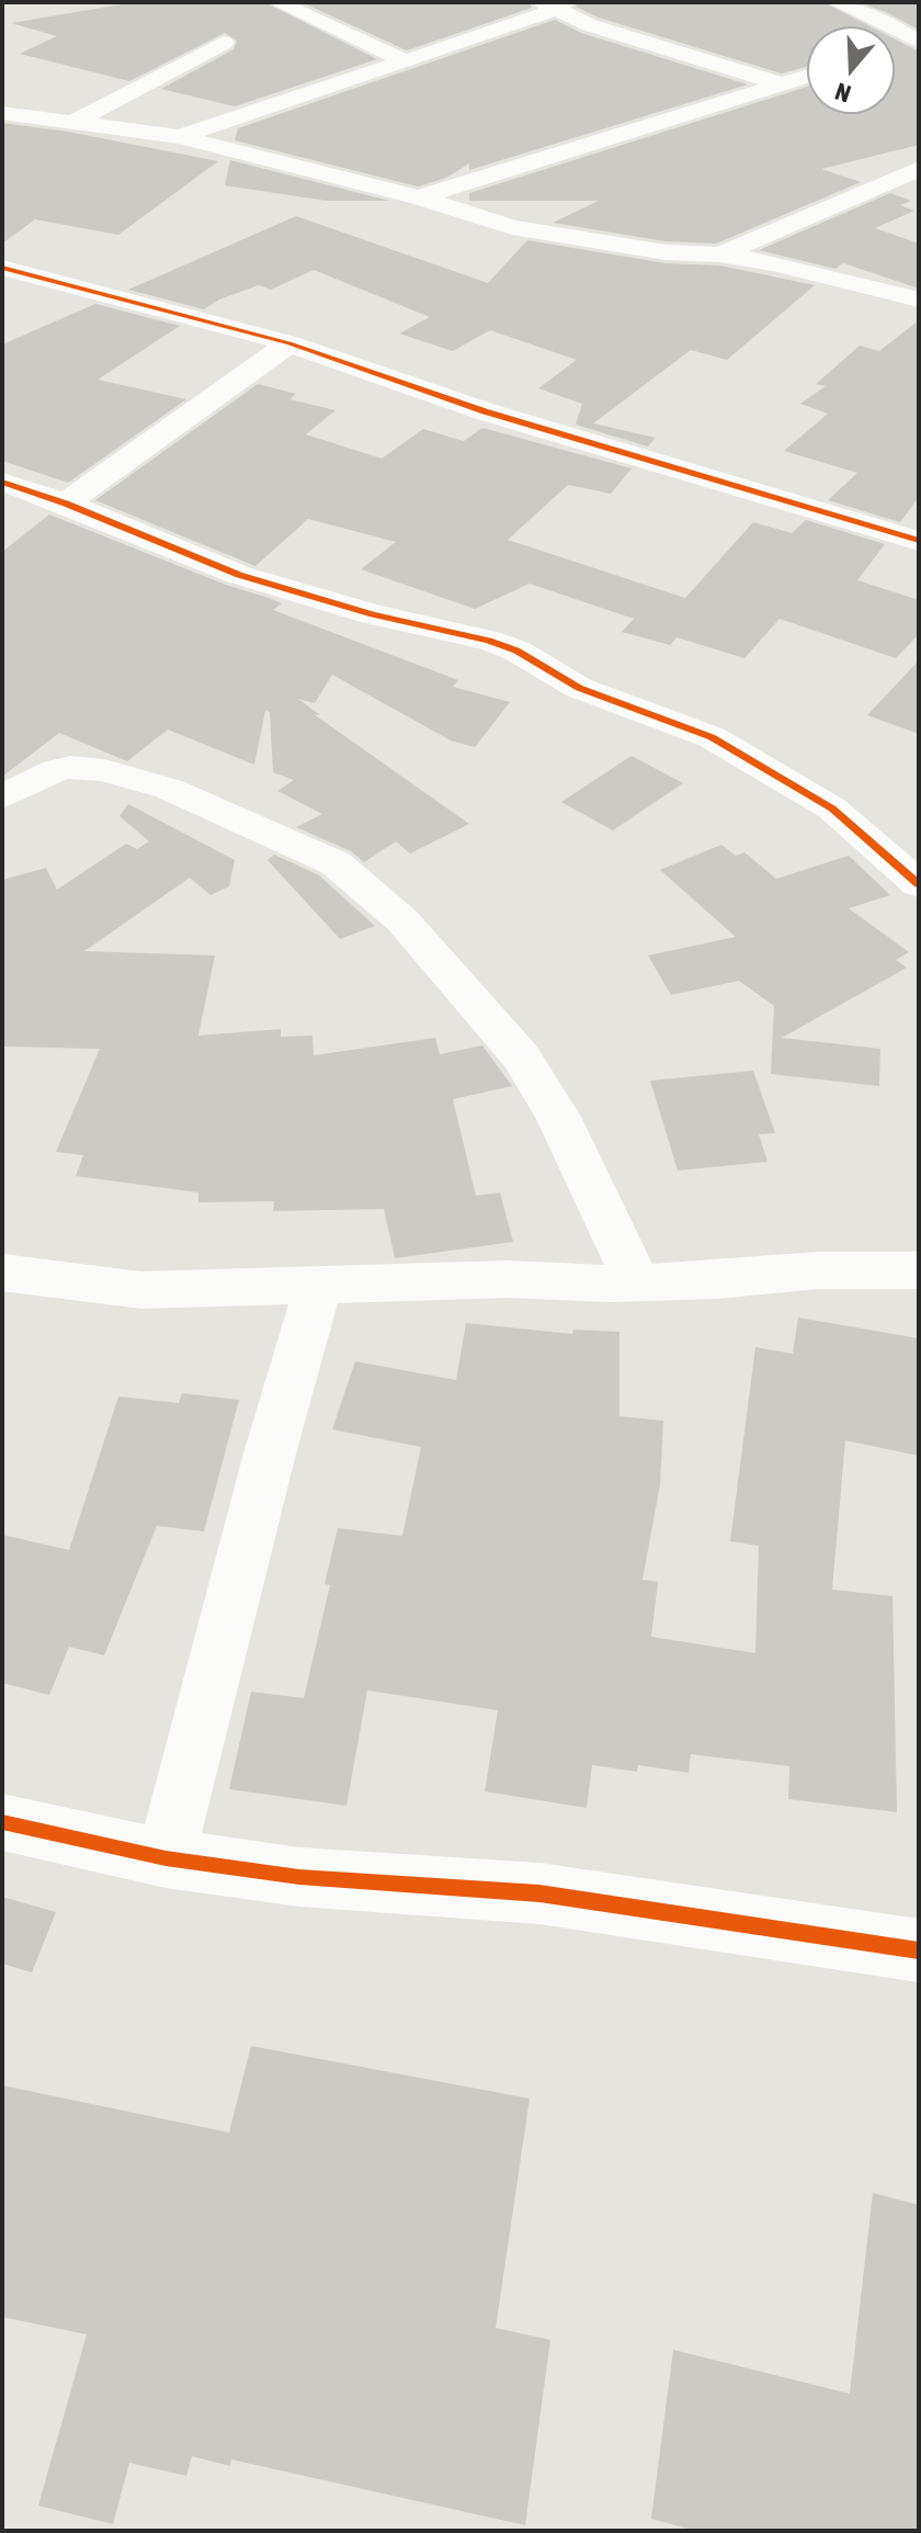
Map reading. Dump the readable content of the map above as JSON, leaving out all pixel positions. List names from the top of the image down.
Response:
{
  "north": "bottom"
}
